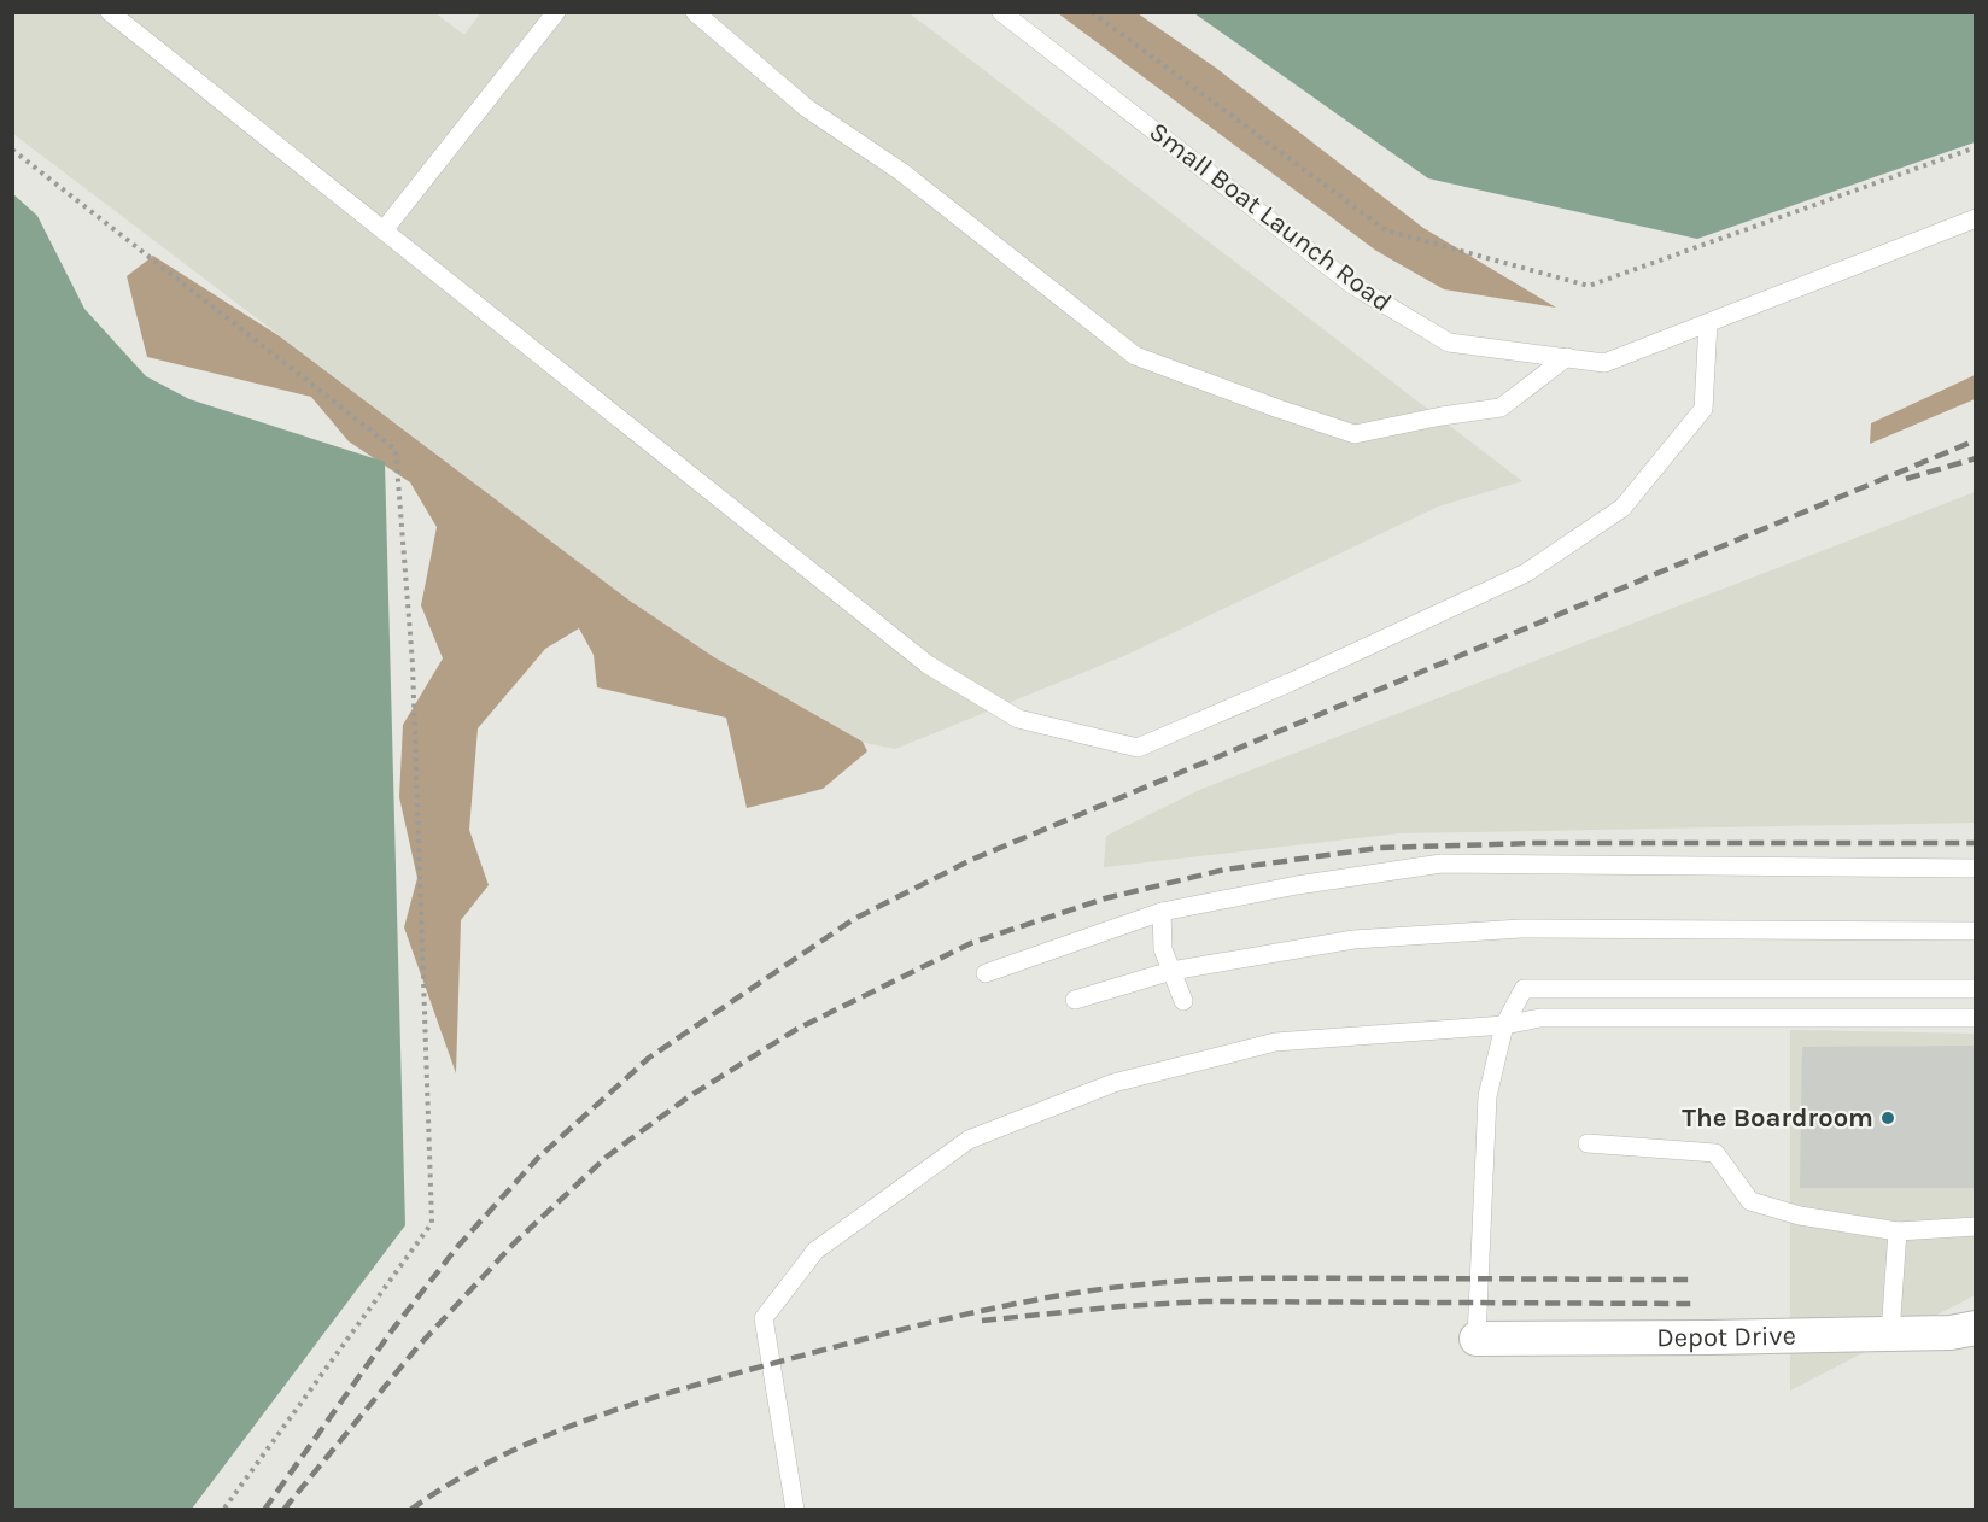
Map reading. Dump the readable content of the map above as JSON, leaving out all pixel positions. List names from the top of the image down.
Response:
{
  "streets": {
    "street": ["Depot Drive"],
    "lane": ["Small Boat Launch Road"]
  },
  "places": ["The Boardroom"]
}
